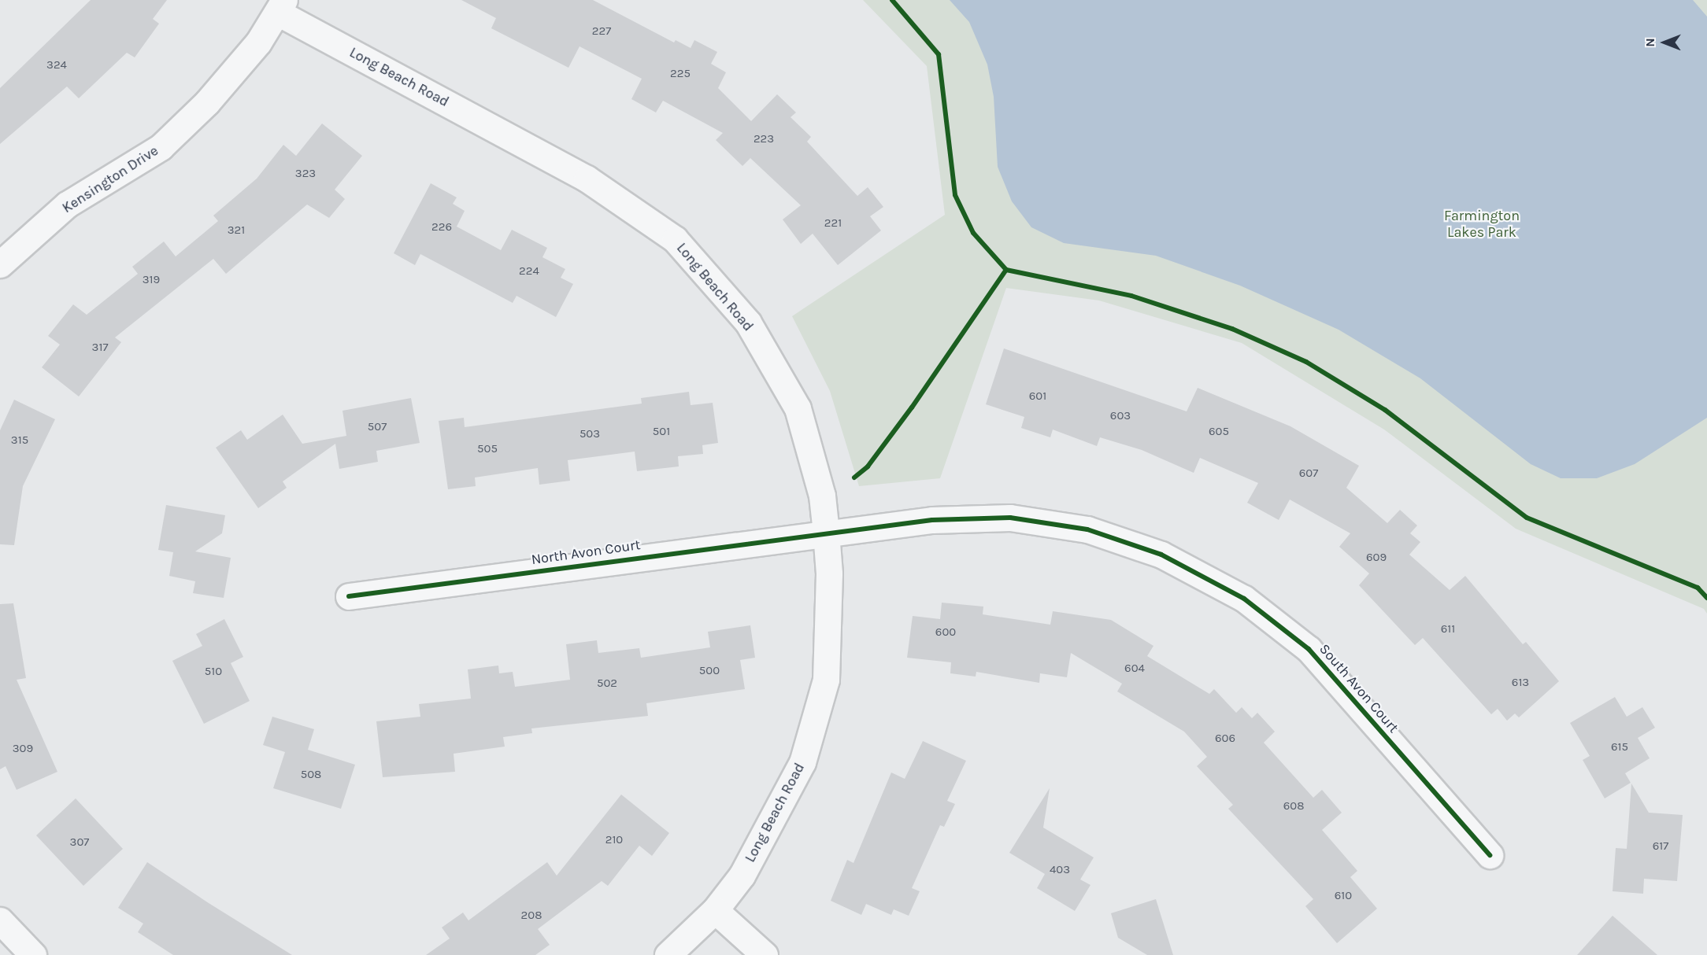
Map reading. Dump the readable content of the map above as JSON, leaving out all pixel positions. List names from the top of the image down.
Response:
{
  "streets": {
    "street": [
      "Long Beach Road",
      "Kensington Drive",
      "North Avon Court",
      "South Avon Court"
    ]
  },
  "crossings": [
    ["Long Beach Road", "Kensington Drive"],
    ["Long Beach Road", "North Avon Court"],
    ["Long Beach Road", "South Avon Court"],
    ["North Avon Court", "South Avon Court"]
  ],
  "parks": ["Farmington Lakes Park"],
  "house_numbers": [
    "227",
    "324",
    "225",
    "223",
    "323",
    "221",
    "226",
    "321",
    "224",
    "319",
    "317",
    "601",
    "603",
    "507",
    "501",
    "605",
    "503",
    "315",
    "505",
    "607",
    "609",
    "611",
    "600",
    "604",
    "500",
    "510",
    "613",
    "502",
    "606",
    "615",
    "309",
    "508",
    "608",
    "210",
    "307",
    "617",
    "403",
    "610",
    "208"
  ],
  "north": "left"
}
